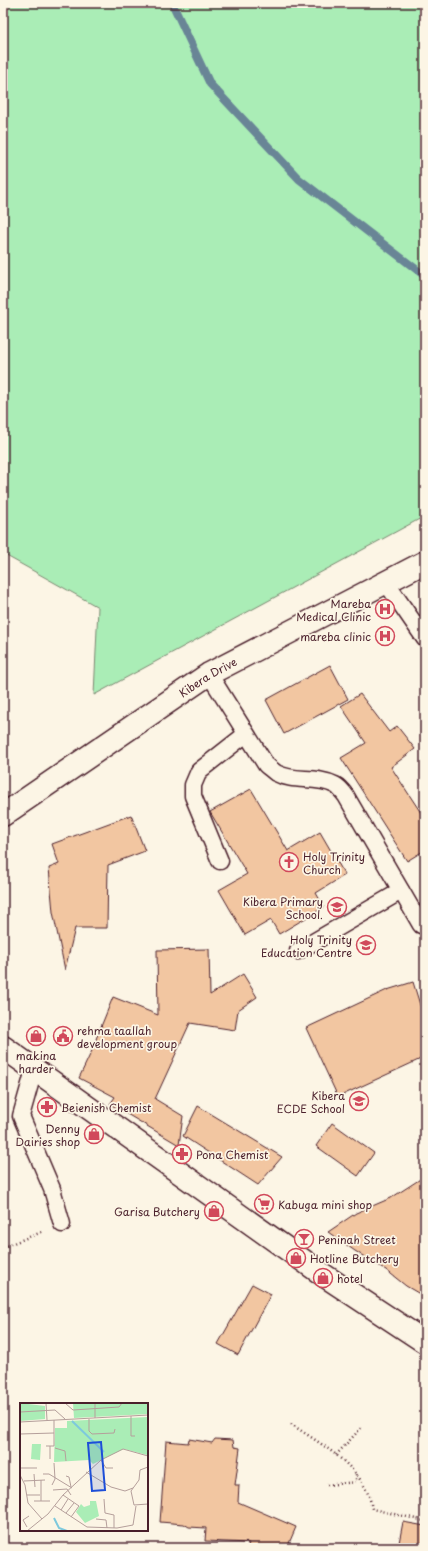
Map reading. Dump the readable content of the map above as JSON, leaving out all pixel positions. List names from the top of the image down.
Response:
{
  "streets": {
    "street": ["Kibera Drive"]
  },
  "places": {
    "hospital": ["Mareba Medical Clinic", "mareba clinic"],
    "church": ["Holy Trinity Church"],
    "school or university": ["Kibera Primary School.", "Holy Trinity Education Centre", "Kibera ECDE School"],
    "shop": [
      "makina harder",
      "Denny Dairies shop",
      "Garisa Butchery",
      "Hotline Butchery",
      "hotel"
    ],
    "public building": ["rehma taallah development group"],
    "pharmacy": ["Beienish Chemist", "Pona Chemist"],
    "supermarket": ["Kabuga mini shop"],
    "bar": ["Peninah Street"]
  }
}
